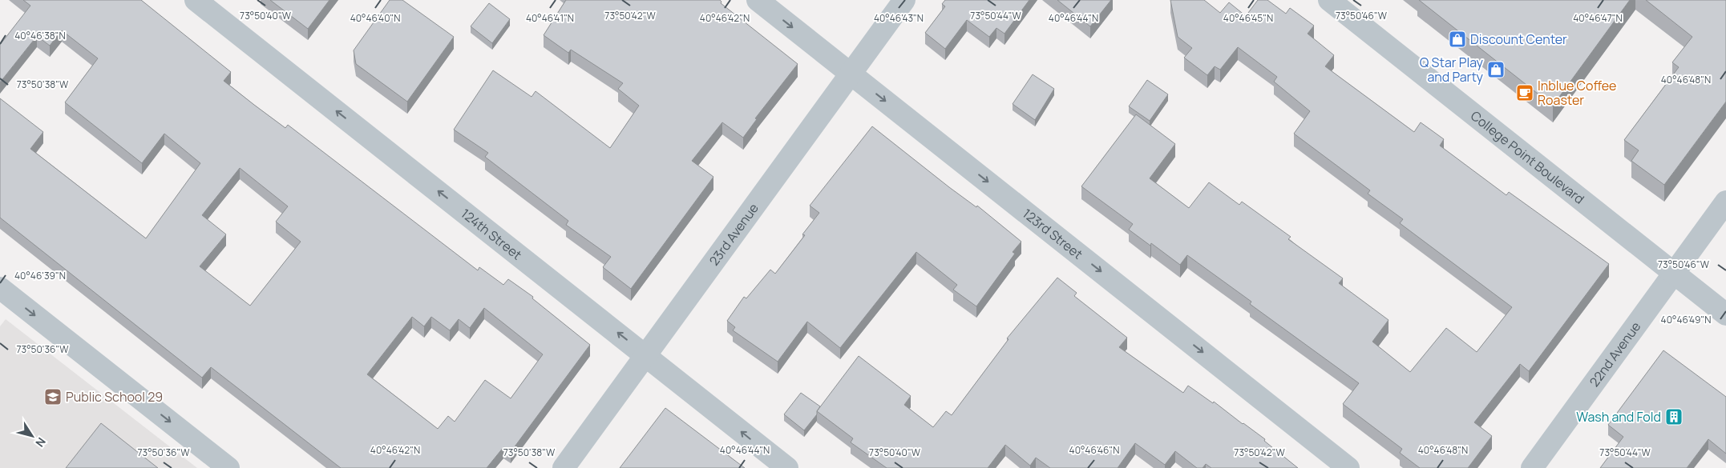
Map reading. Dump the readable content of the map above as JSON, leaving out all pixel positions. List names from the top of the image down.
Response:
{
  "streets": {
    "street": [
      "College Point Boulevard",
      "124th Street",
      "123rd Street",
      "23rd Avenue",
      "22nd Avenue"
    ]
  },
  "crossings": [
    ["College Point Boulevard", "22nd Avenue"],
    ["124th Street", "23rd Avenue"],
    ["123rd Street", "23rd Avenue"]
  ],
  "one_way": ["124th Street", "123rd Street"],
  "places": {
    "shop": ["Discount Center", "Q Star Play and Party"],
    "cafe": ["Inblue Coffee Roaster"],
    "school or university": ["Public School 29"],
    "building": ["Wash and Fold"]
  },
  "north": "bottom right",
  "coordinates": [
    "73°50'40\"W",
    "73°50'46\"W",
    "73°50'42\"W",
    "73°50'44\"W",
    "40°46'42\"N",
    "40°46'40\"N",
    "40°46'41\"N",
    "40°46'43\"N",
    "40°46'44\"N",
    "40°46'45\"N",
    "40°46'47\"N",
    "40°46'38\"N",
    "40°46'48\"N",
    "73°50'38\"W",
    "40°46'39\"N",
    "40°46'49\"N",
    "73°50'36\"W",
    "40°46'46\"N"
  ]
}
